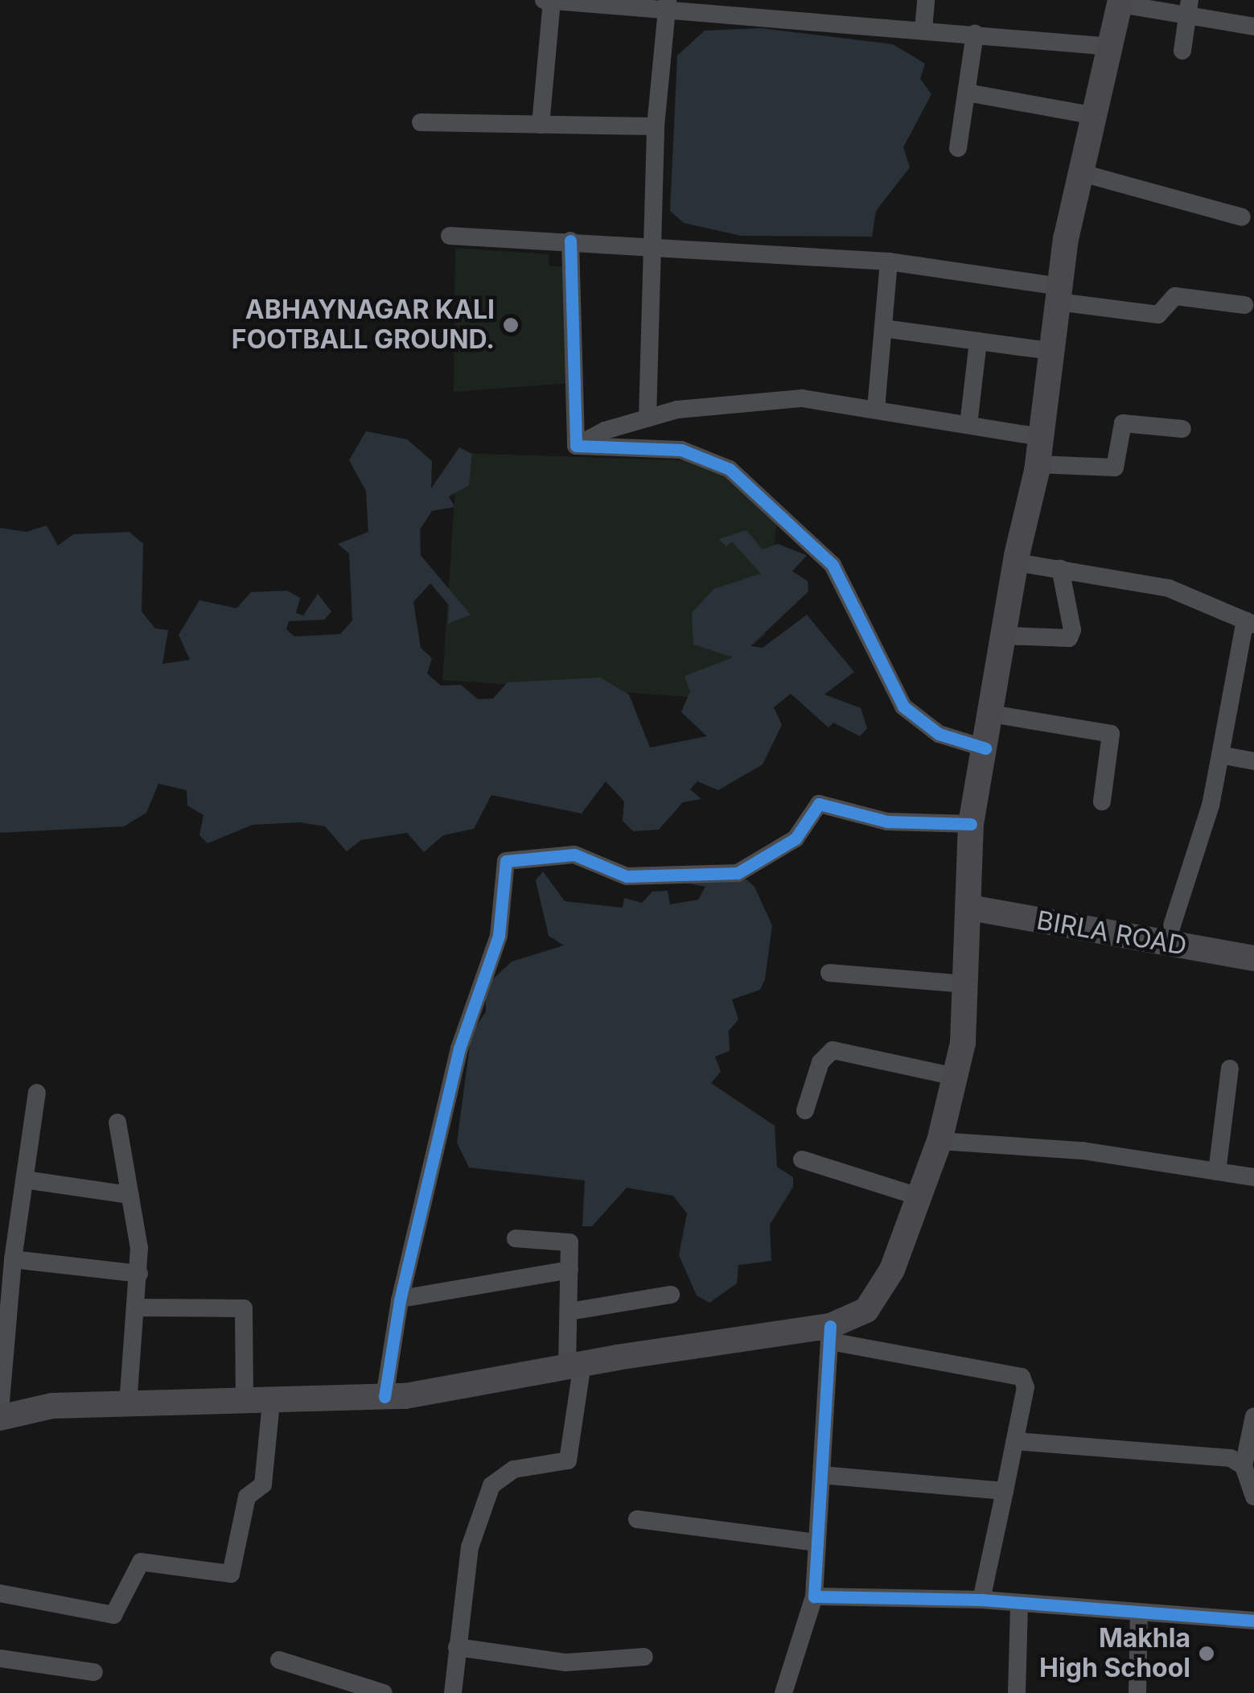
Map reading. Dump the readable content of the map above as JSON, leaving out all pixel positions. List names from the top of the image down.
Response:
{
  "streets": {
    "main road": ["BIRLA ROAD"]
  },
  "places": ["ABHAYNAGAR KALI FOOTBALL GROUND.", "Makhla High School"]
}
